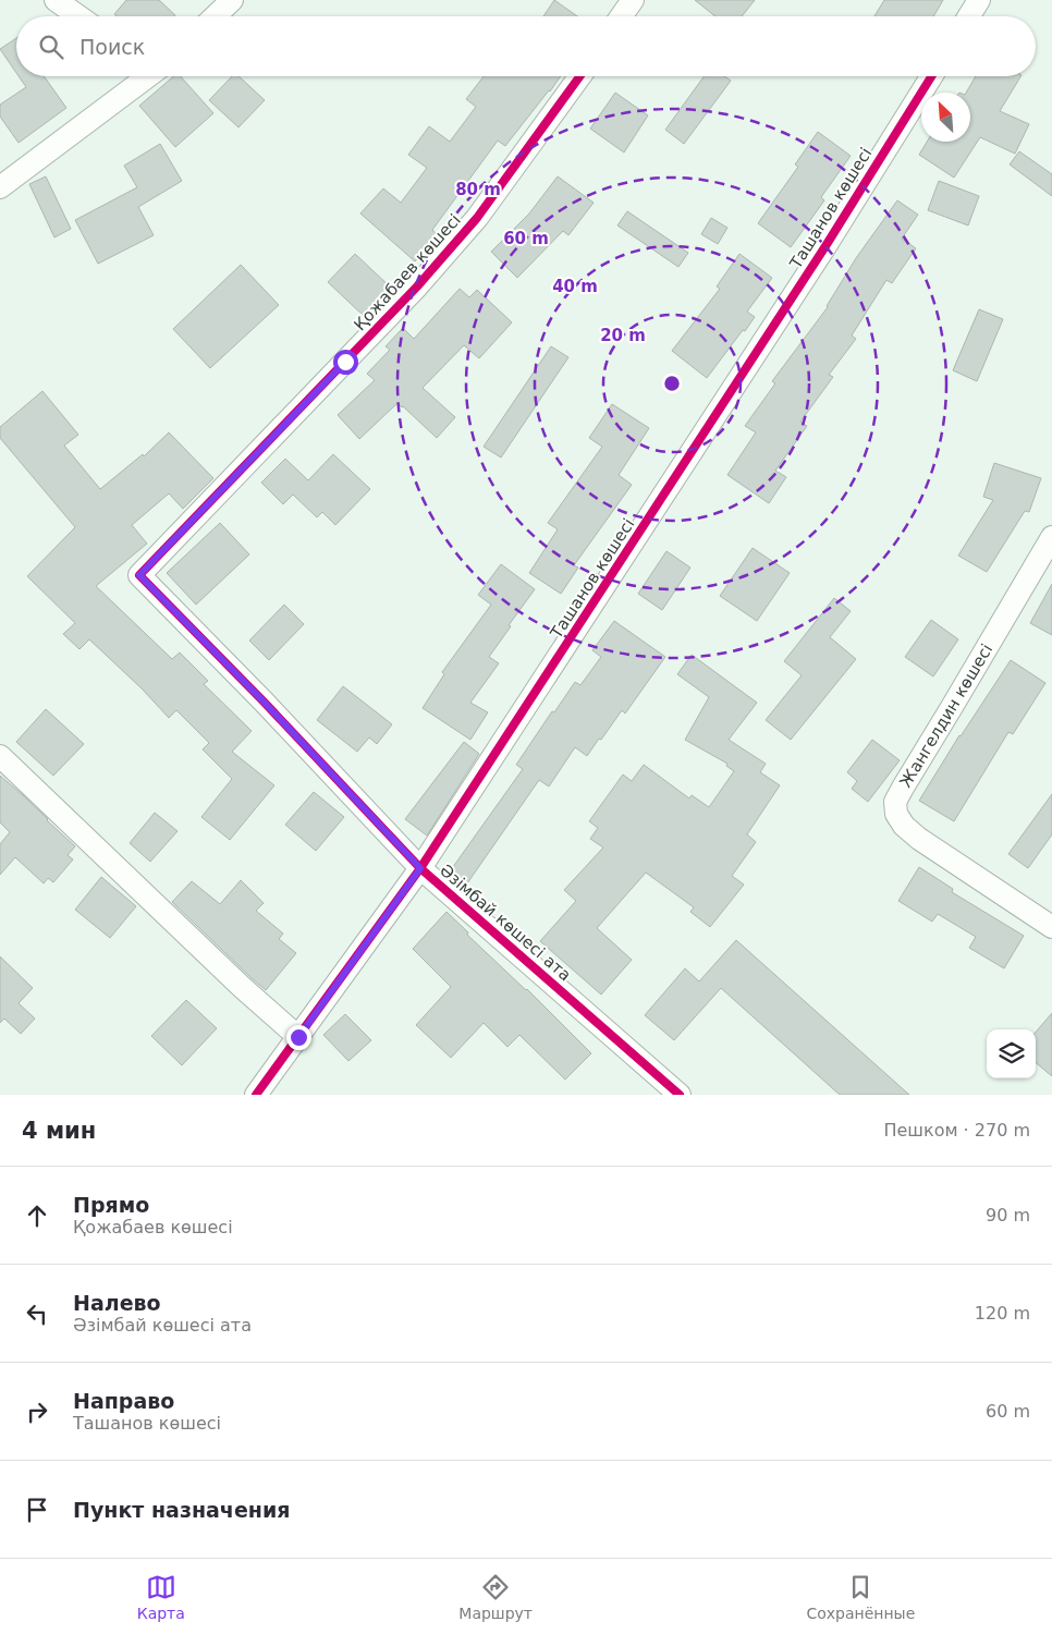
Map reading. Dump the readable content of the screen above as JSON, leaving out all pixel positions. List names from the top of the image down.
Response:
{
  "streets": {
    "street": [
      "Ташанов көшесі",
      "Қожабаев көшесі",
      "Жангелдин көшесі",
      "Әзімбай көшесі ата"
    ]
  },
  "crossings": [
    ["Ташанов көшесі", "Әзімбай көшесі ата"],
    ["Қожабаев көшесі", "Әзімбай көшесі ата"]
  ],
  "north": "top left",
  "page": {
    "search": "Поиск",
    "heading": ["4 мин", "Пешком · 270 m"],
    "list": [
      ["Прямо", "Қожабаев көшесі", "90 m"],
      ["Налево", "Әзімбай көшесі ата", "120 m"],
      ["Направо", "Ташанов көшесі", "60 m"],
      "Пункт назначения"
    ],
    "nav": ["Карта", "Маршрут", "Сохранённые"]
  },
  "rings": [
    "80 m",
    "60 m",
    "40 m",
    "20 m"
  ]
}
